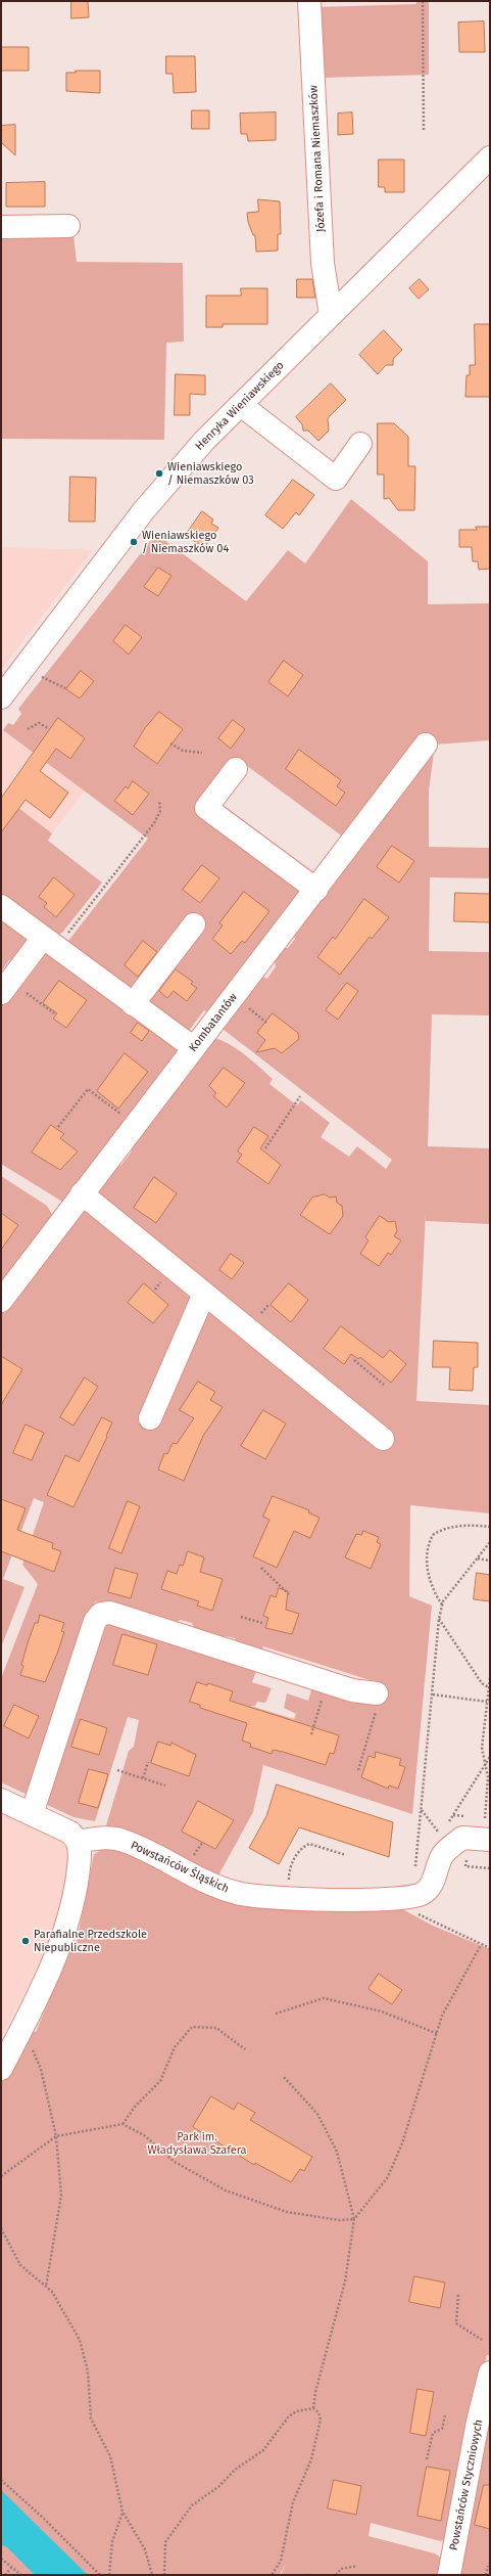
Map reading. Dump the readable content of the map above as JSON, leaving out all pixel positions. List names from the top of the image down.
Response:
{
  "streets": {
    "street": [
      "Józefa i Romana Niemaszków",
      "Henryka Wieniawskiego",
      "Kombatantów",
      "Powstańców Śląskich",
      "Powstańców Styczniowych"
    ]
  },
  "crossings": [
    ["Józefa i Romana Niemaszków", "Henryka Wieniawskiego"]
  ],
  "parks": ["Park im. Władysława Szafera"],
  "places": ["Wieniawskiego / Niemaszków 03", "Wieniawskiego / Niemaszków 04", "Parafialne Przedszkole Niepubliczne"]
}
